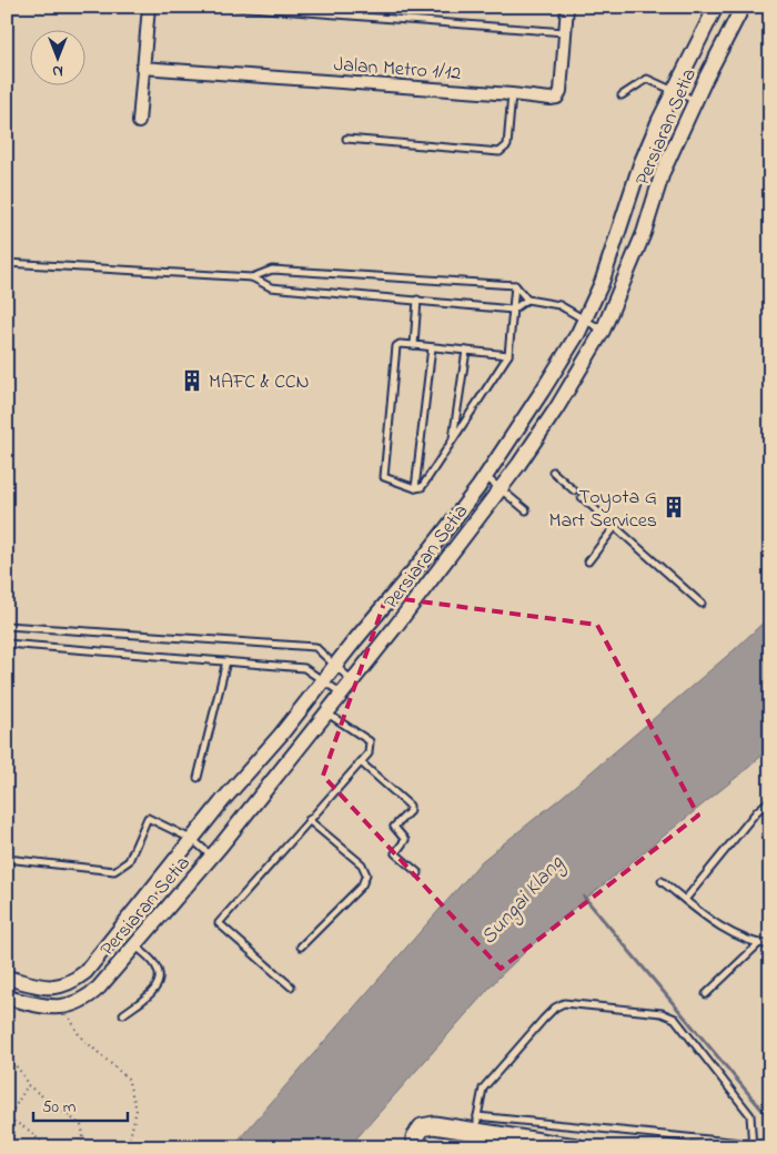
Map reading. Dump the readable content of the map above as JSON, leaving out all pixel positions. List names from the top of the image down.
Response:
{
  "streets": {
    "street": ["Jalan Metro 1/12", "Persiaran Setia"]
  },
  "water": ["Sungai Klang"],
  "places": {
    "building": ["MAFC & CCN", "Toyota G Mart Services"]
  },
  "scale_bar": "50 m",
  "north": "bottom"
}
